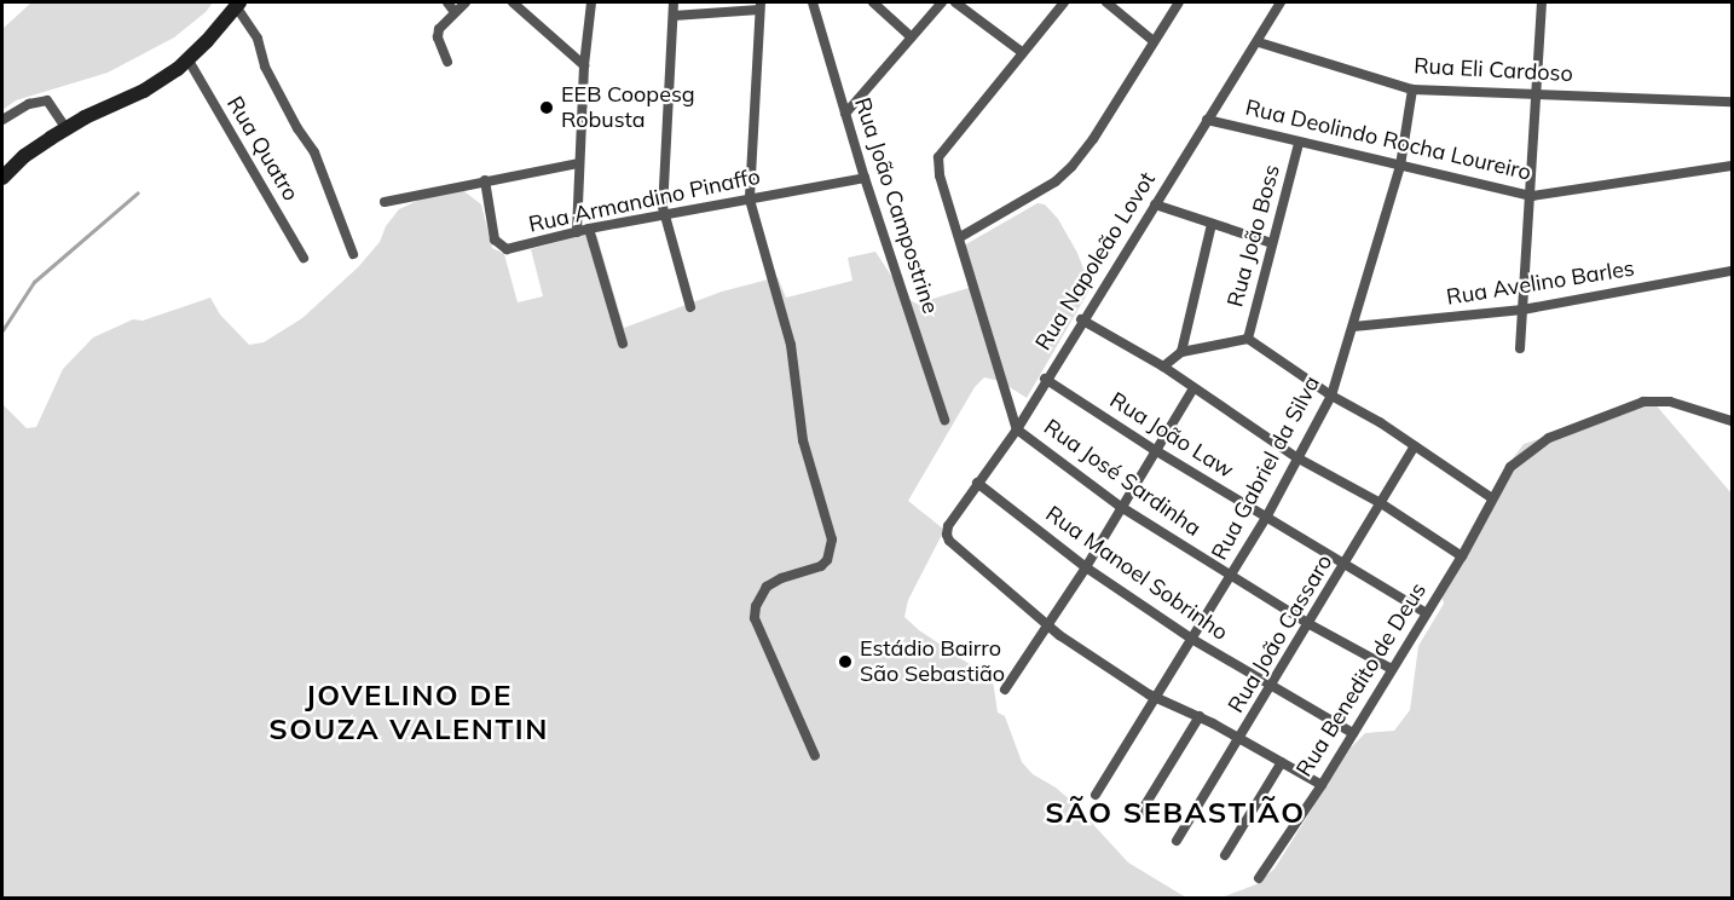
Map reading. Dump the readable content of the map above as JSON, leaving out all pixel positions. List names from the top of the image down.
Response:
{
  "streets": {
    "street": [
      "Rua Eli Cardoso",
      "Rua Deolindo Rocha Loureiro",
      "Rua Quatro",
      "Rua Armandino Pinaffo",
      "Rua João Campostrine",
      "Rua João Boss",
      "Rua Napoleão Lovot",
      "Rua Avelino Barles",
      "Rua João Law",
      "Rua Gabriel da Silva",
      "Rua José Sardinha",
      "Rua Manoel Sobrinho",
      "Rua João Cassaro",
      "Rua Benedito de Deus"
    ]
  },
  "crossings": [
    ["Rua Eli Cardoso", "Rua Napoleão Lovot"],
    ["Rua Eli Cardoso", "Rua Gabriel da Silva"],
    ["Rua Deolindo Rocha Loureiro", "Rua João Boss"],
    ["Rua Deolindo Rocha Loureiro", "Rua Napoleão Lovot"],
    ["Rua Deolindo Rocha Loureiro", "Rua Gabriel da Silva"],
    ["Rua Armandino Pinaffo", "Rua João Campostrine"],
    ["Rua Napoleão Lovot", "Rua João Law"],
    ["Rua Napoleão Lovot", "Rua José Sardinha"],
    ["Rua Napoleão Lovot", "Rua Manoel Sobrinho"],
    ["Rua Avelino Barles", "Rua Gabriel da Silva"],
    ["Rua João Law", "Rua Gabriel da Silva"],
    ["Rua João Law", "Rua João Cassaro"],
    ["Rua João Law", "Rua Benedito de Deus"],
    ["Rua Gabriel da Silva", "Rua José Sardinha"],
    ["Rua Gabriel da Silva", "Rua Manoel Sobrinho"],
    ["Rua José Sardinha", "Rua João Cassaro"],
    ["Rua José Sardinha", "Rua Benedito de Deus"],
    ["Rua Manoel Sobrinho", "Rua João Cassaro"],
    ["Rua Manoel Sobrinho", "Rua Benedito de Deus"]
  ],
  "districts": ["JOVELINO DE SOUZA VALENTIN", "SÃO SEBASTIÃO"],
  "places": ["EEB Coopesg Robusta", "Estádio Bairro São Sebastião"]
}
